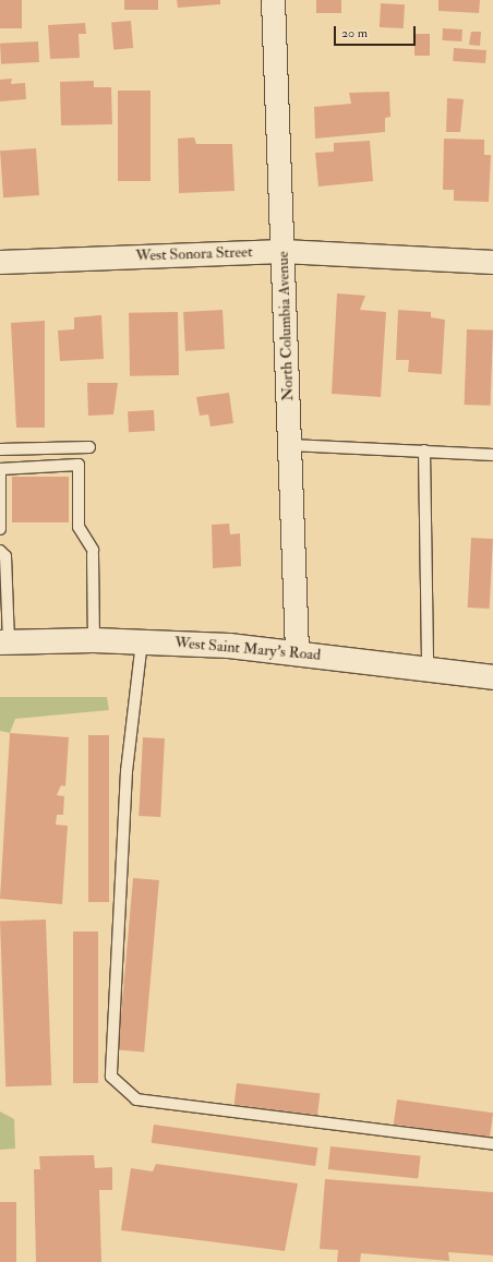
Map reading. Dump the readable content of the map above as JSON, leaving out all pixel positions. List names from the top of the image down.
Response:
{
  "streets": {
    "main road": ["West Saint Mary's Road"],
    "street": ["West Sonora Street", "North Columbia Avenue"]
  },
  "crossings": [
    ["West Sonora Street", "North Columbia Avenue"],
    ["North Columbia Avenue", "West Saint Mary's Road"]
  ],
  "scale_bar": "20 m"
}
